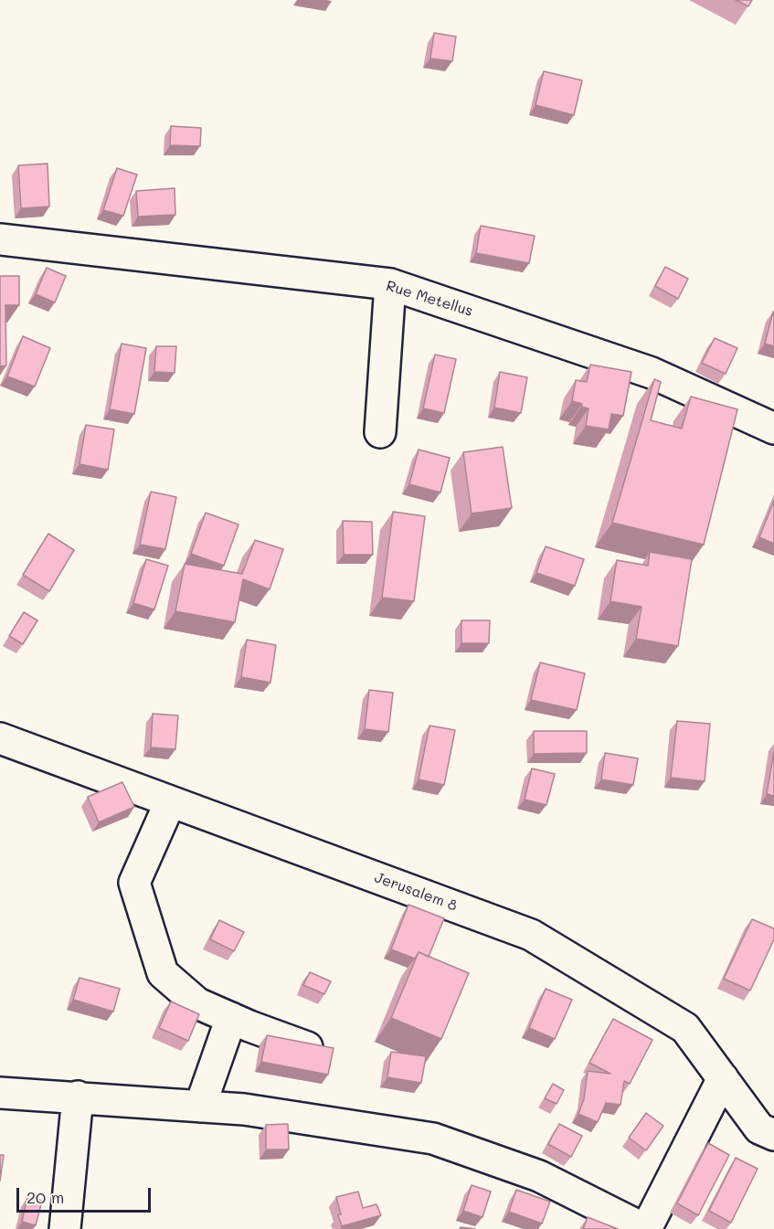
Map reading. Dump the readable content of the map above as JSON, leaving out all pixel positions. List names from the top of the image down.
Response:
{
  "streets": {
    "street": ["Rue Metellus", "Jerusalem 8"]
  },
  "scale_bar": "20 m"
}
